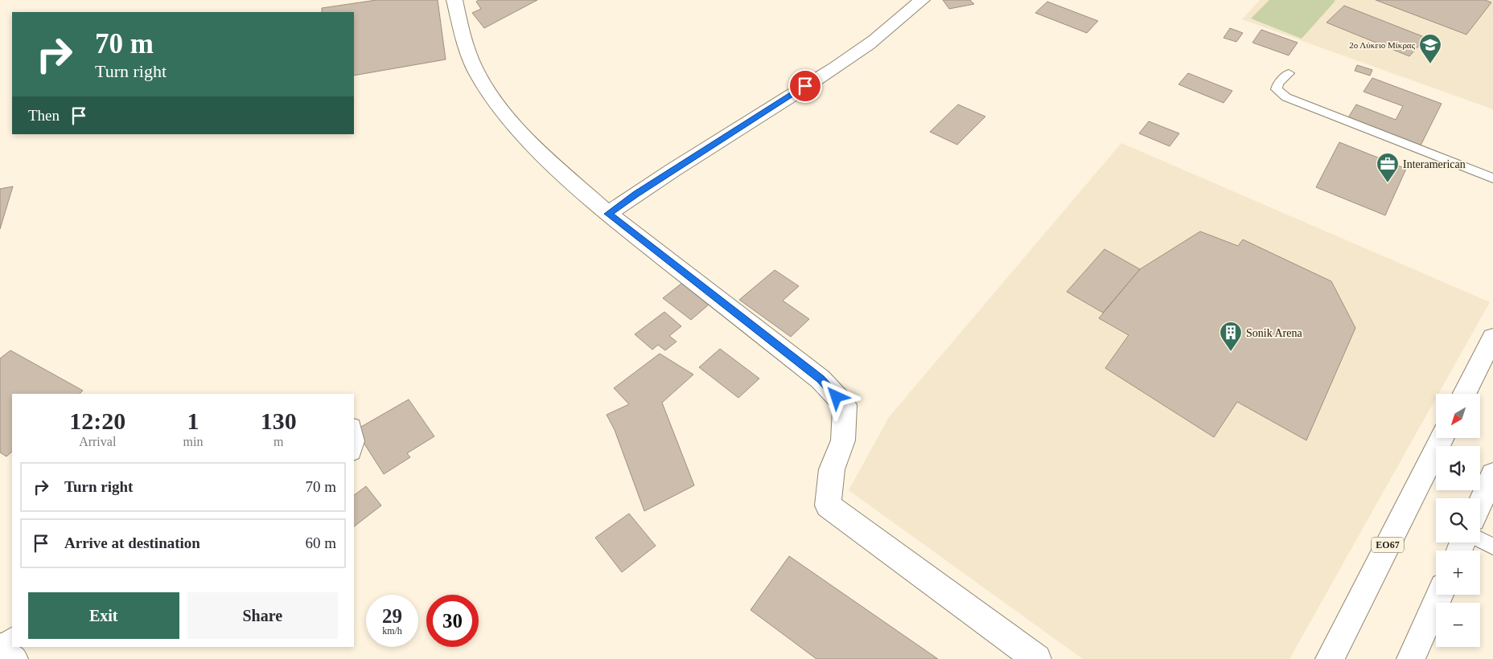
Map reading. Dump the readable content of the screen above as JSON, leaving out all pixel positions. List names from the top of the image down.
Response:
{
  "streets": {
    "street": ["ΕΟ67"]
  },
  "places": {
    "school or university": ["2ο Λύκειο Μίκρας"],
    "office": ["Interamerican"],
    "building": ["Sonik Arena"]
  },
  "north": "bottom left",
  "page": {
    "turn": ["70 m", "Turn right"],
    "then": "Then",
    "map_buttons": ["+", "−"],
    "eta": [
      "12:20",
      "Arrival",
      "1",
      "min",
      "130",
      "m"
    ],
    "list": [
      {
        "name": "Turn right",
        "value": "70 m"
      },
      {
        "name": "Arrive at destination",
        "value": "60 m"
      }
    ],
    "buttons": ["Exit", "Share"],
    "speed": "29 km/h",
    "limit": "30"
  }
}
